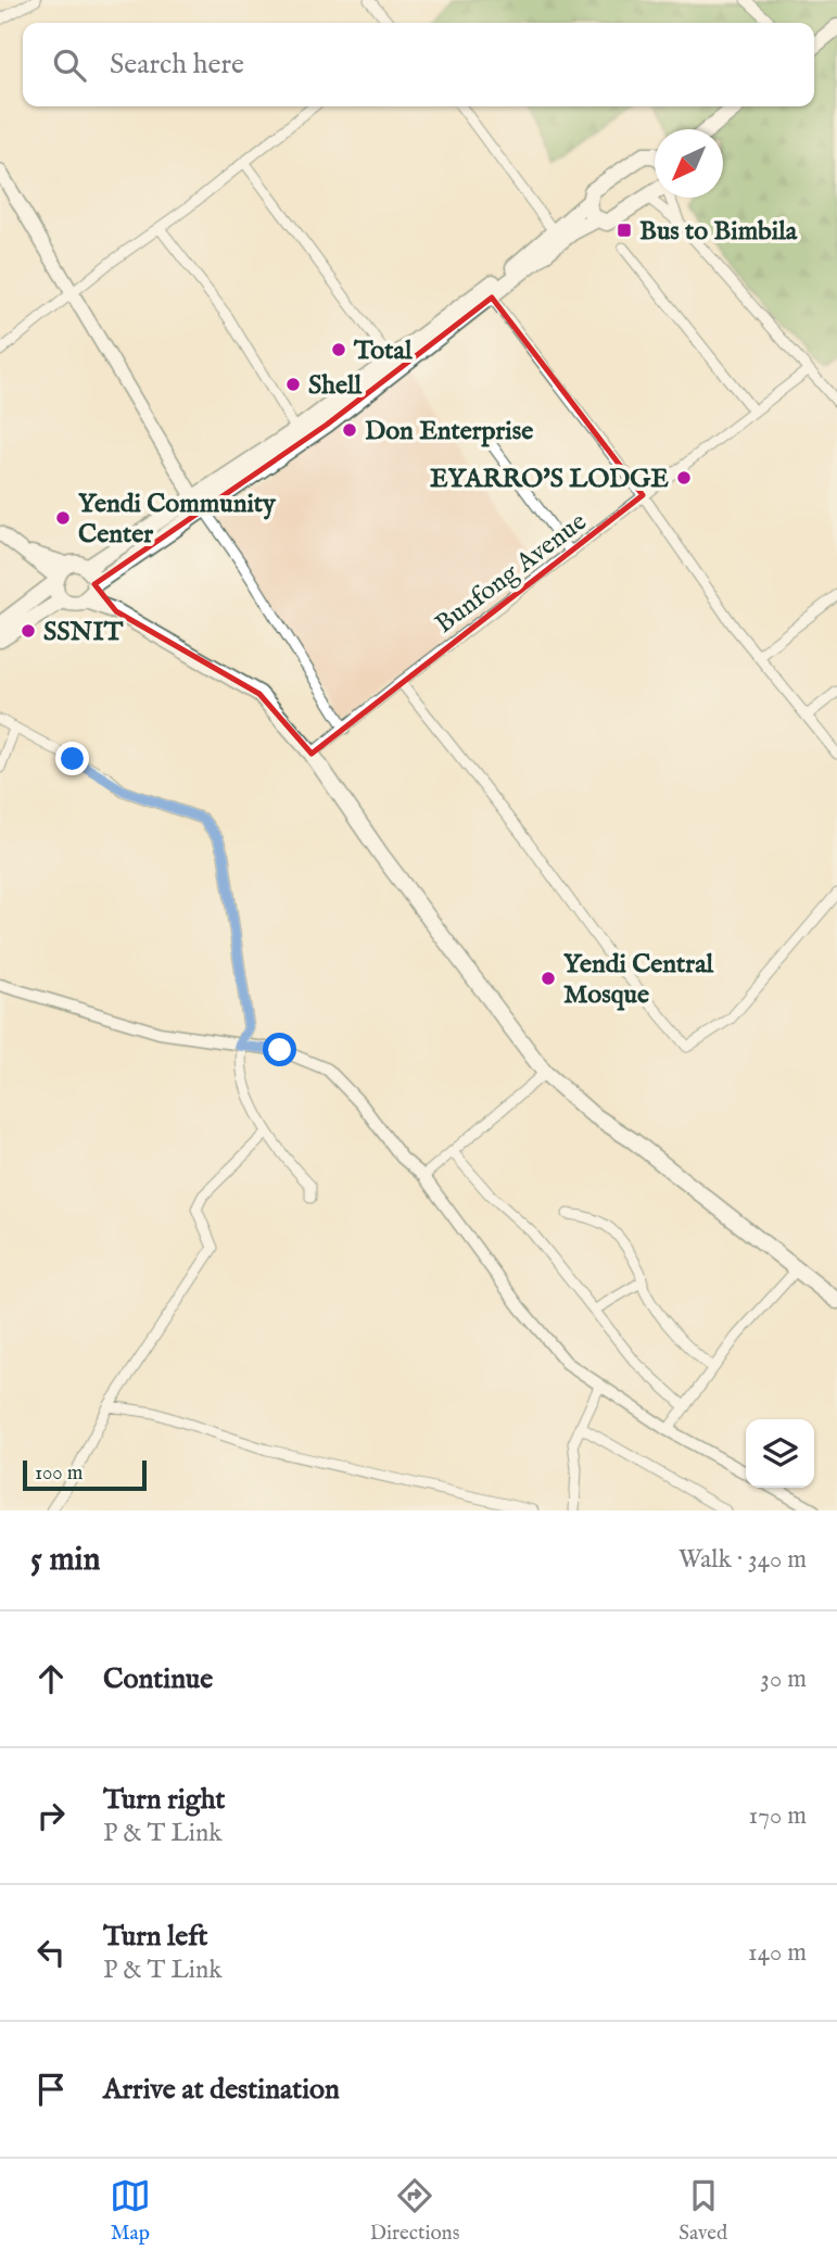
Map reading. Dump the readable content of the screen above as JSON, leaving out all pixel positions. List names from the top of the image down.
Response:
{
  "streets": {
    "street": ["Bunfong Avenue"]
  },
  "places": {
    "transit": ["Bus to Bimbila"],
    "other": [
      "Total",
      "Shell",
      "Don Enterprise",
      "EYARRO'S LODGE",
      "Yendi Community Center",
      "SSNIT",
      "Yendi Central Mosque"
    ]
  },
  "scale_bar": "100 m",
  "north": "bottom left",
  "page": {
    "search": "Search here",
    "scale": "100 m",
    "heading": ["5 min", "Walk · 340 m"],
    "list": [
      ["Continue", "30 m"],
      ["Turn right", "P & T Link", "170 m"],
      ["Turn left", "P & T Link", "140 m"],
      "Arrive at destination"
    ],
    "nav": ["Map", "Directions", "Saved"]
  }
}
